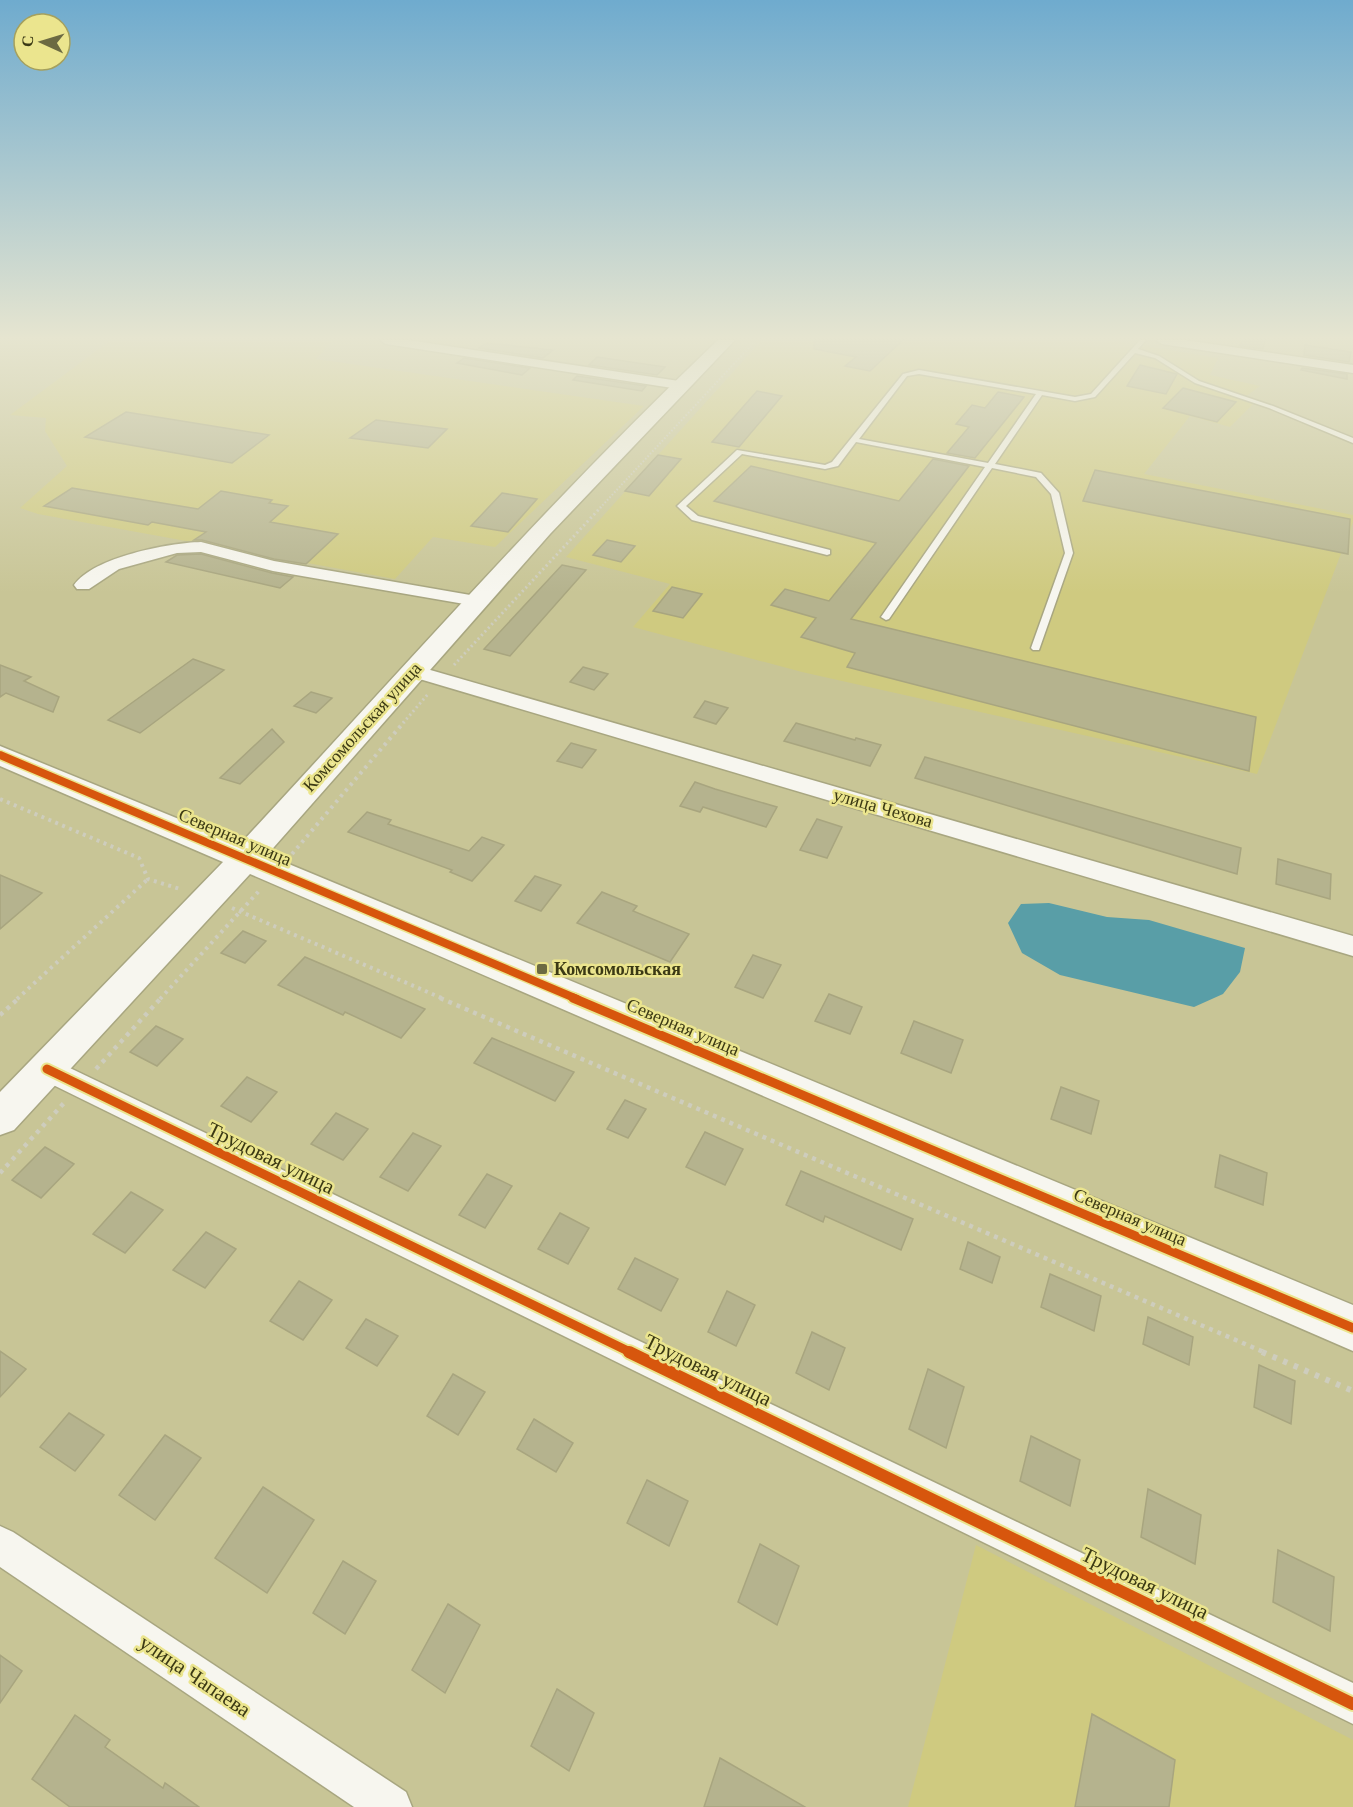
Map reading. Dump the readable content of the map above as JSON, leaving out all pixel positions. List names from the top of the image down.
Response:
{
  "streets": {
    "street": [
      "Комсомольская улица",
      "улица Чехова",
      "Северная улица",
      "Трудовая улица",
      "улица Чапаева"
    ]
  },
  "crossings": [
    ["Комсомольская улица", "улица Чехова"],
    ["Комсомольская улица", "Северная улица"],
    ["Комсомольская улица", "Трудовая улица"]
  ],
  "places": {
    "transit": ["Комсомольская"]
  },
  "north": "left"
}
